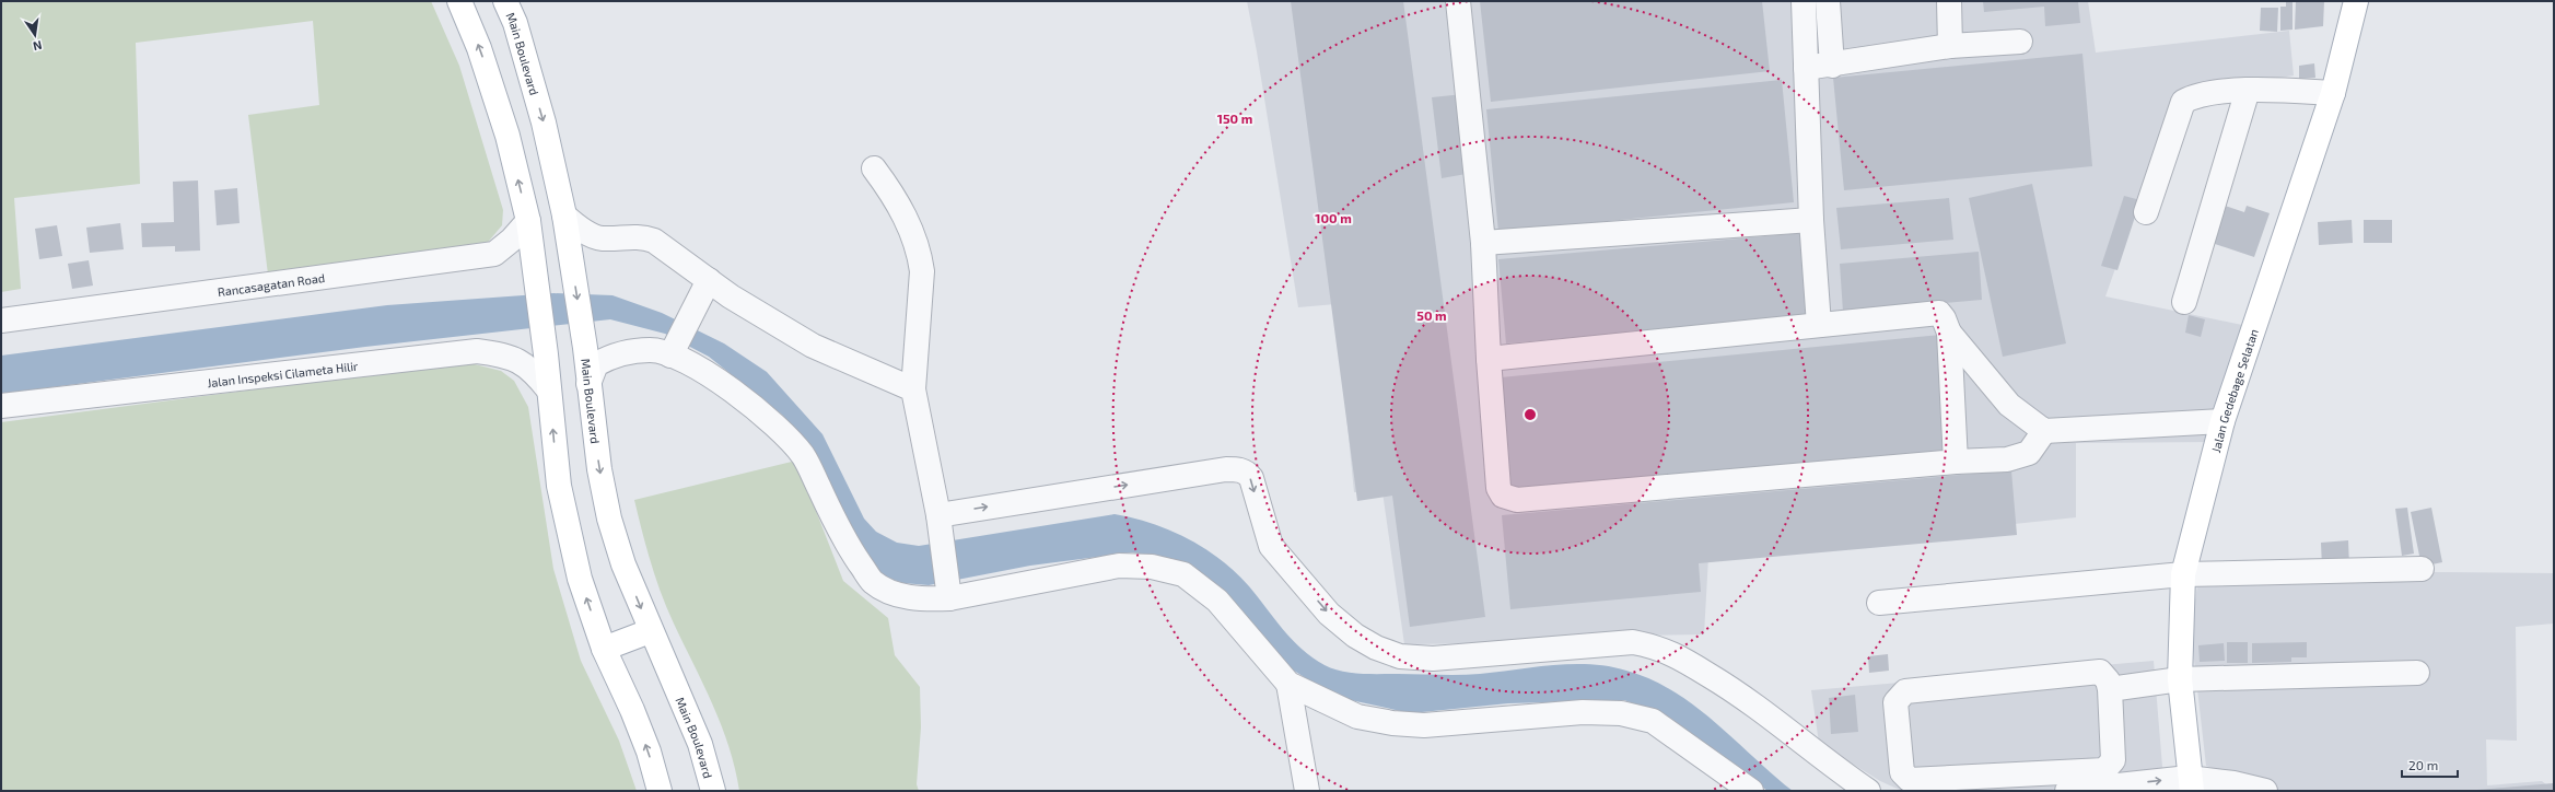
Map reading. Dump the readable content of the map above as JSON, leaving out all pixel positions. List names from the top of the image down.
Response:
{
  "streets": {
    "main road": ["Main Boulevard", "Jalan Gedebage Selatan"],
    "street": ["Rancasagatan Road", "Jalan Inspeksi Cilameta Hilir"]
  },
  "scale_bar": "20 m",
  "north": "bottom",
  "rings": ["150 m", "100 m", "50 m"]
}
